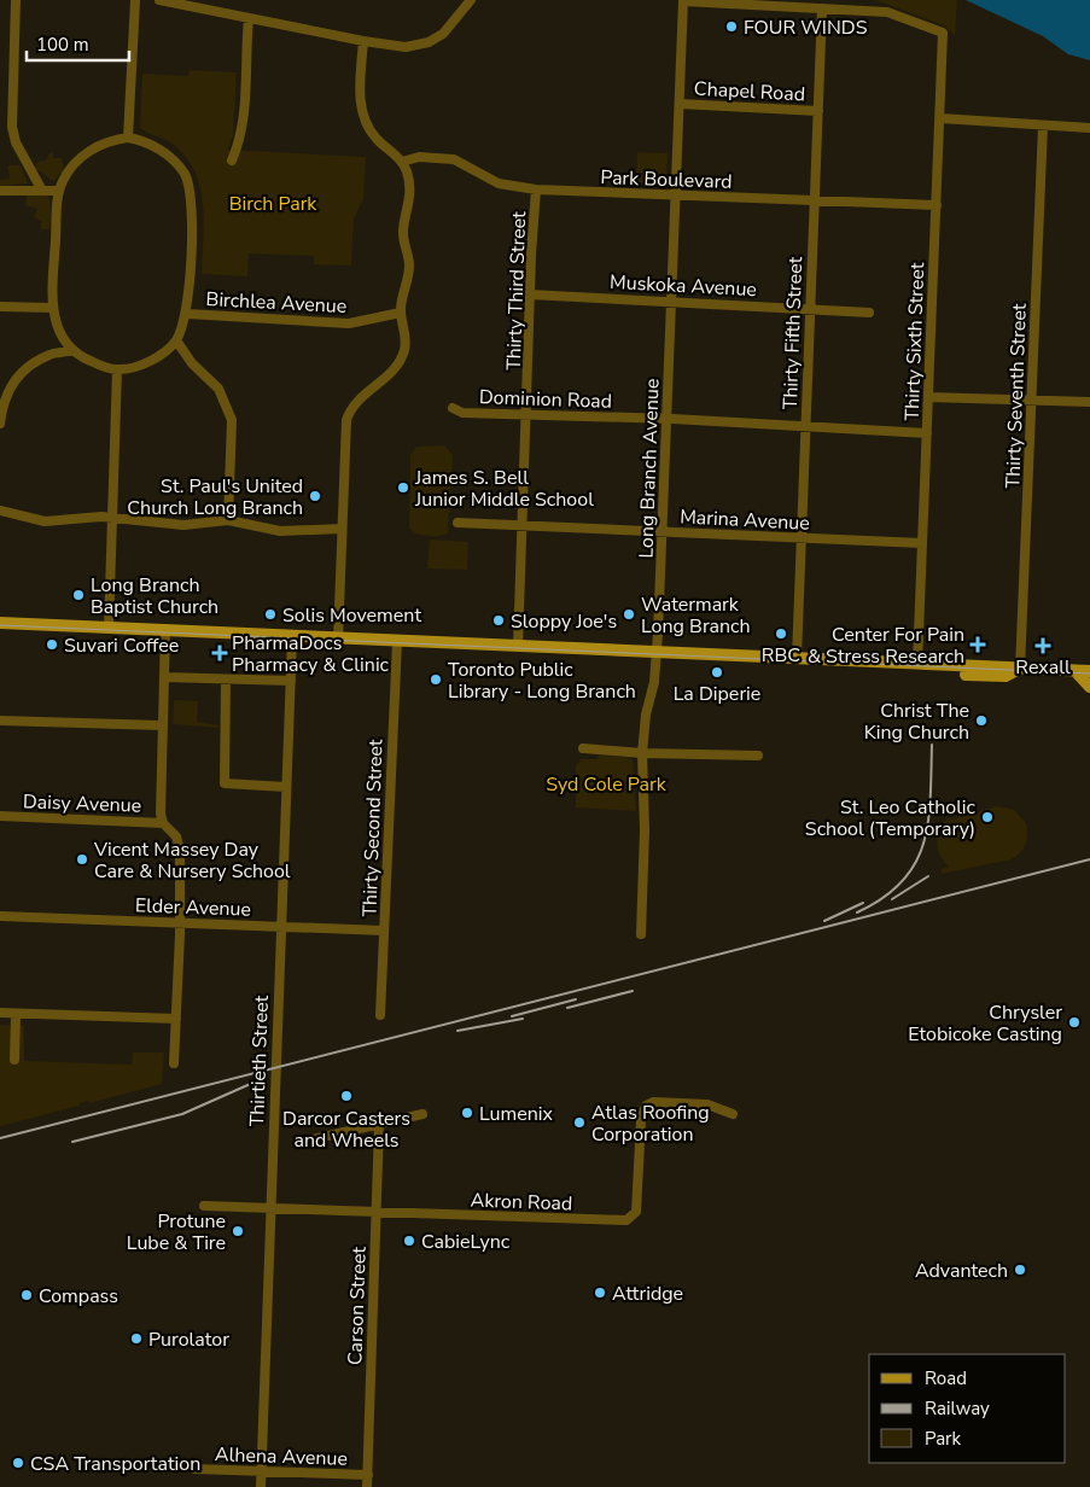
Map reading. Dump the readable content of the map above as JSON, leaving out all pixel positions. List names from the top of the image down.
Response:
{
  "streets": {
    "street": [
      "Chapel Road",
      "Park Boulevard",
      "Muskoka Avenue",
      "Thirty Third Street",
      "Birchlea Avenue",
      "Thirty Fifth Street",
      "Thirty Sixth Street",
      "Thirty Seventh Street",
      "Dominion Road",
      "Long Branch Avenue",
      "Marina Avenue",
      "Daisy Avenue",
      "Thirty Second Street",
      "Elder Avenue",
      "Thirtieth Street",
      "Akron Road",
      "Carson Street",
      "Alhena Avenue"
    ]
  },
  "crossings": [
    ["Chapel Road", "Thirty Fifth Street"],
    ["Chapel Road", "Long Branch Avenue"],
    ["Park Boulevard", "Thirty Third Street"],
    ["Park Boulevard", "Thirty Fifth Street"],
    ["Park Boulevard", "Thirty Sixth Street"],
    ["Park Boulevard", "Long Branch Avenue"],
    ["Muskoka Avenue", "Thirty Third Street"],
    ["Muskoka Avenue", "Thirty Fifth Street"],
    ["Muskoka Avenue", "Long Branch Avenue"],
    ["Thirty Third Street", "Dominion Road"],
    ["Thirty Third Street", "Marina Avenue"],
    ["Thirty Fifth Street", "Thirty Sixth Street"],
    ["Thirty Fifth Street", "Dominion Road"],
    ["Thirty Fifth Street", "Marina Avenue"],
    ["Thirty Sixth Street", "Dominion Road"],
    ["Thirty Sixth Street", "Marina Avenue"],
    ["Dominion Road", "Long Branch Avenue"],
    ["Long Branch Avenue", "Marina Avenue"],
    ["Thirty Second Street", "Elder Avenue"],
    ["Elder Avenue", "Thirtieth Street"],
    ["Thirtieth Street", "Akron Road"],
    ["Thirtieth Street", "Alhena Avenue"],
    ["Akron Road", "Carson Street"],
    ["Carson Street", "Alhena Avenue"]
  ],
  "parks": ["Birch Park", "Syd Cole Park"],
  "places": {
    "other": [
      "FOUR WINDS",
      "James S. Bell Junior Middle School",
      "St. Paul's United Church Long Branch",
      "Long Branch Baptist Church",
      "Solis Movement",
      "Watermark Long Branch",
      "Sloppy Joe's",
      "RBC",
      "Suvari Coffee",
      "La Diperie",
      "Toronto Public Library - Long Branch",
      "Christ The King Church",
      "St. Leo Catholic School (Temporary)",
      "Vicent Massey Day Care & Nursery School",
      "Chrysler Etobicoke Casting",
      "Darcor Casters and Wheels",
      "Lumenix",
      "Atlas Roofing Corporation",
      "Protune Lube & Tire",
      "CabieLync",
      "Advantech",
      "Attridge",
      "Compass",
      "Purolator",
      "CSA Transportation"
    ],
    "health": ["Center For Pain & Stress Research", "Rexall", "PharmaDocs Pharmacy & Clinic"]
  },
  "legend": ["Road", "Railway", "Park"],
  "scale_bar": "100 m"
}
